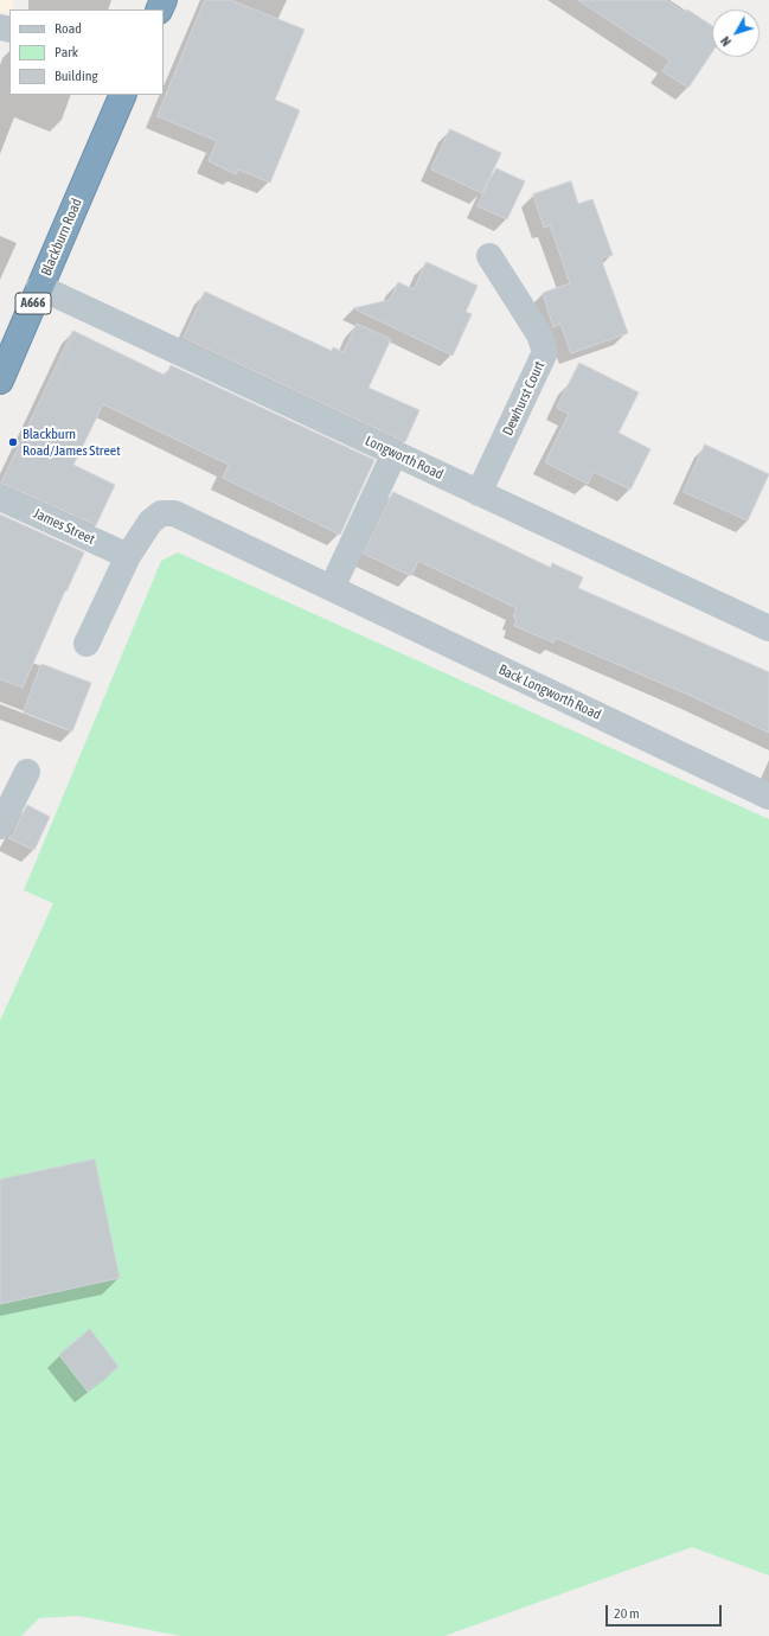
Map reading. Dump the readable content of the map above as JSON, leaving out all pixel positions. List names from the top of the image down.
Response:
{
  "streets": {
    "highway": ["Blackburn Road", "A666"],
    "street": [
      "Dewhurst Court",
      "Longworth Road",
      "James Street",
      "Back Longworth Road"
    ]
  },
  "crossings": [
    ["Blackburn Road", "Longworth Road"],
    ["Dewhurst Court", "Longworth Road"],
    ["James Street", "Back Longworth Road"]
  ],
  "places": ["Blackburn Road/James Street"],
  "legend": ["Road", "Park", "Building"],
  "scale_bar": "20 m",
  "north": "bottom left"
}
